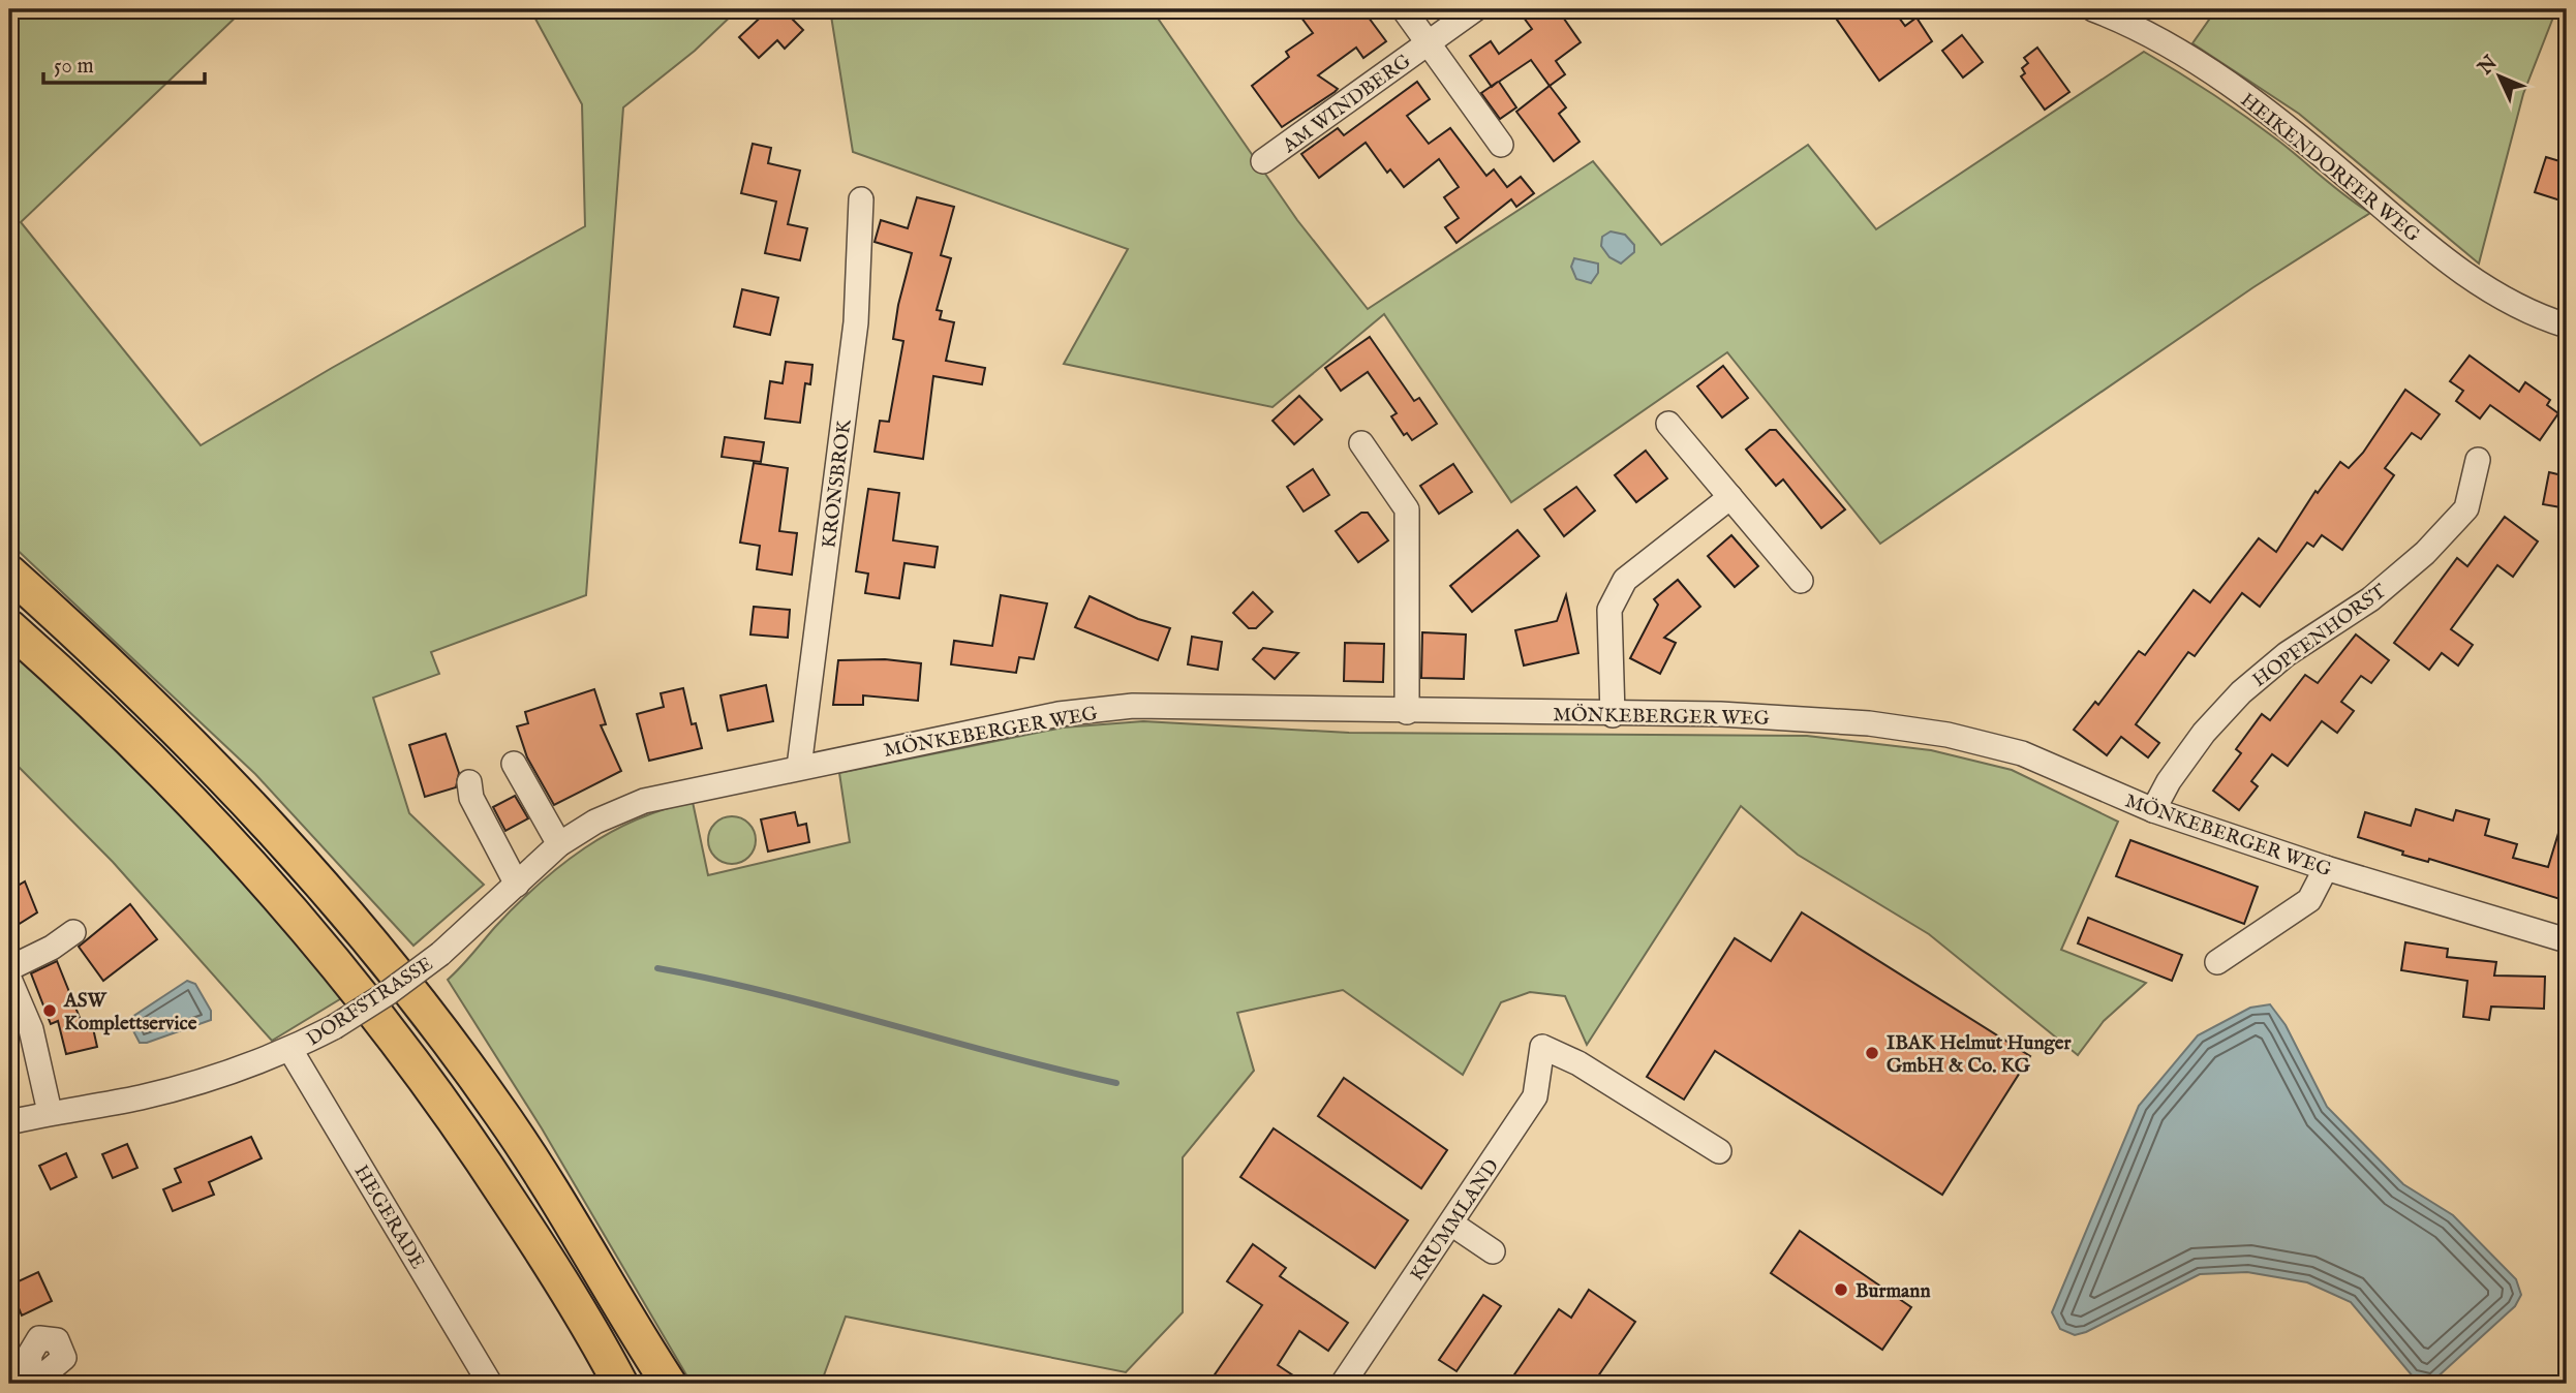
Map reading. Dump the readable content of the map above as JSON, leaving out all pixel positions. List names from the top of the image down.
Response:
{
  "streets": {
    "street": [
      "AM WINDBERG",
      "HEIKENDORFER WEG",
      "KRONSBROK",
      "HOPFENHORST",
      "MÖNKEBERGER WEG",
      "DORFSTRASSE",
      "HEGERADE",
      "KRUMMLAND"
    ]
  },
  "crossings": [
    ["KRONSBROK", "MÖNKEBERGER WEG"],
    ["HOPFENHORST", "MÖNKEBERGER WEG"],
    ["MÖNKEBERGER WEG", "DORFSTRASSE"],
    ["DORFSTRASSE", "HEGERADE"]
  ],
  "places": ["ASW Komplettservice", "IBAK Helmut Hunger GmbH & Co. KG", "Burmann"],
  "scale_bar": "50 m",
  "north": "top left"
}
